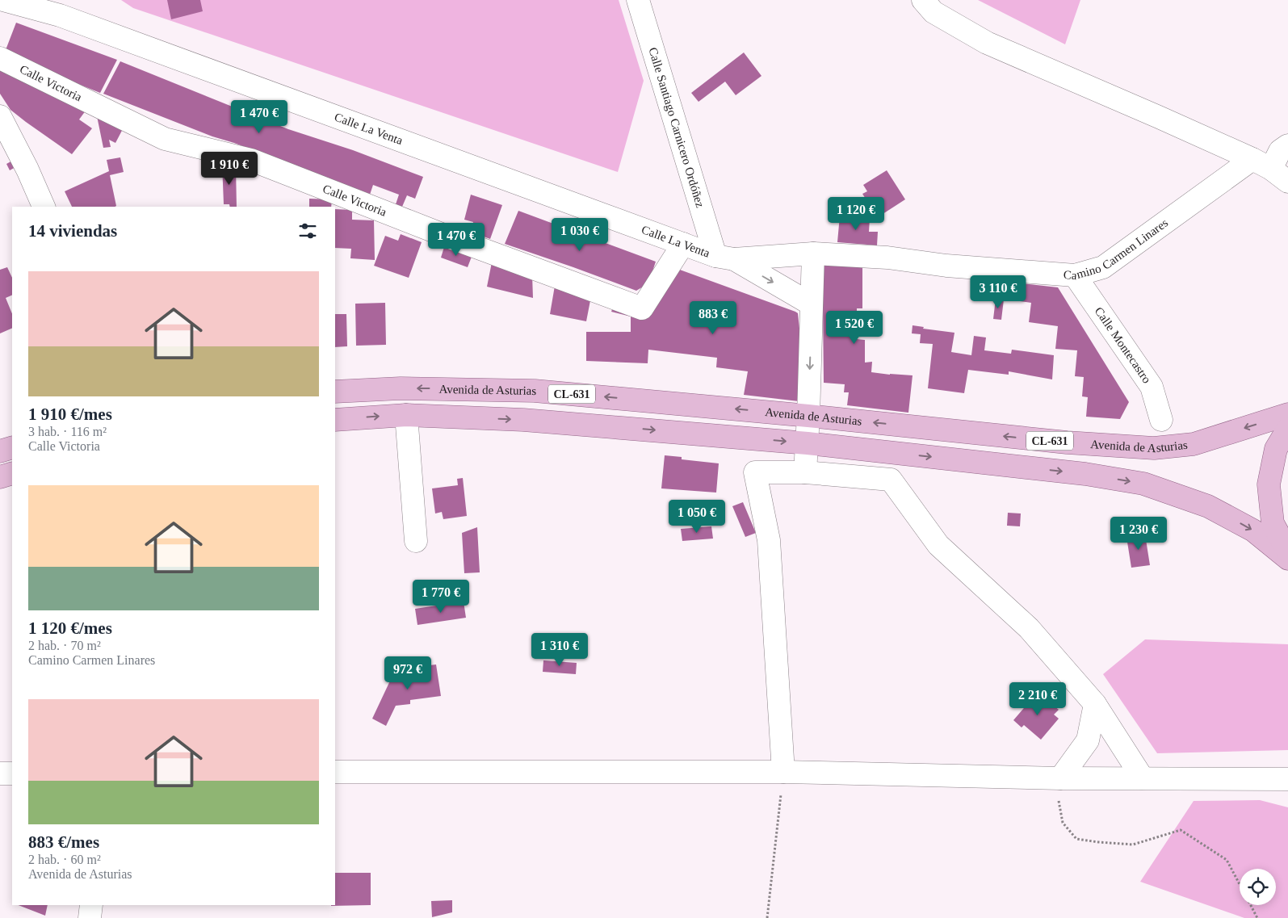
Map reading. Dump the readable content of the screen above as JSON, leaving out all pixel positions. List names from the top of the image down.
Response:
{
  "streets": {
    "main road": ["Avenida de Asturias", "CL-631"],
    "street": [
      "Calle Victoria",
      "Calle Santiago Carnicero Ordóñez",
      "Calle La Venta",
      "Camino Carmen Linares",
      "Calle Montecastro"
    ]
  },
  "crossings": [
    ["Calle Victoria", "Calle La Venta"],
    ["Calle Santiago Carnicero Ordóñez", "Calle La Venta"],
    ["Calle La Venta", "Camino Carmen Linares"],
    ["Camino Carmen Linares", "Calle Montecastro"]
  ],
  "page": {
    "price": [
      "1 470 €",
      "1 910 €",
      "1 120 €",
      "1 030 €",
      "1 470 €",
      "3 110 €",
      "883 €",
      "1 520 €",
      "1 050 €",
      "1 230 €",
      "1 770 €",
      "1 310 €",
      "972 €",
      "2 210 €"
    ],
    "heading": "14 viviendas",
    "list": [
      {
        "name": "1 910 €/mes",
        "note": "3 hab. · 116 m² · Calle Victoria"
      },
      {
        "name": "1 120 €/mes",
        "note": "2 hab. · 70 m² · Camino Carmen Linares"
      },
      {
        "name": "883 €/mes",
        "note": "2 hab. · 60 m² · Avenida de Asturias"
      }
    ]
  }
}
